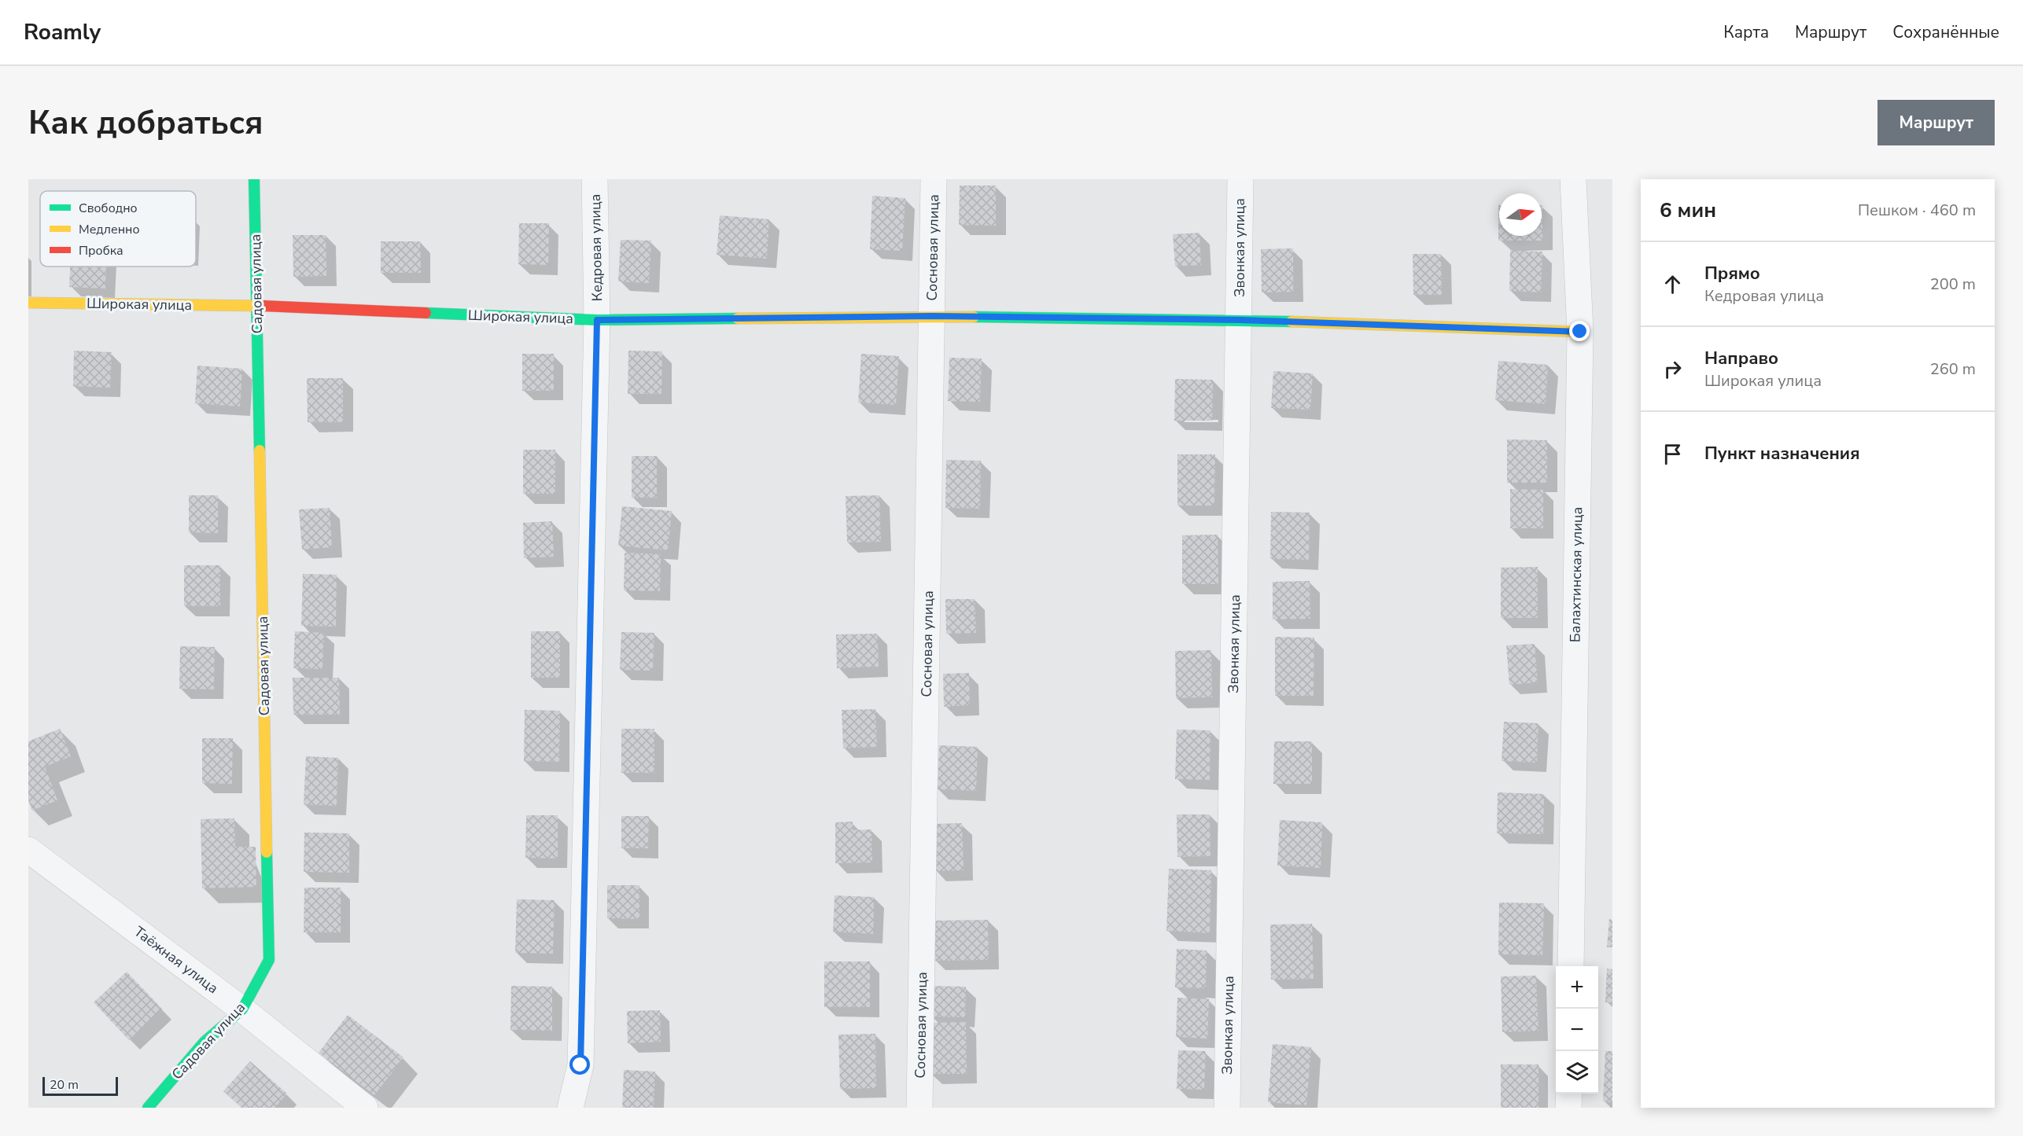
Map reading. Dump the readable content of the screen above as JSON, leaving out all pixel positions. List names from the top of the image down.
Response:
{
  "streets": {
    "street": [
      "Кедровая улица",
      "Сосновая улица",
      "Звонкая улица",
      "Садовая улица",
      "Широкая улица",
      "Балахтинская улица",
      "Таёжная улица"
    ]
  },
  "crossings": [
    ["Кедровая улица", "Широкая улица"],
    ["Сосновая улица", "Широкая улица"],
    ["Звонкая улица", "Широкая улица"],
    ["Садовая улица", "Широкая улица"],
    ["Садовая улица", "Таёжная улица"],
    ["Широкая улица", "Балахтинская улица"]
  ],
  "legend": ["Свободно", "Медленно", "Пробка"],
  "scale_bar": "20 m",
  "north": "right",
  "page": {
    "header": "Roamly",
    "nav": ["Карта", "Маршрут", "Сохранённые"],
    "buttons": "Маршрут",
    "title": "Как добраться",
    "heading": ["6 мин", "Пешком · 460 m"],
    "list": [
      ["Прямо", "Кедровая улица", "200 m"],
      ["Направо", "Широкая улица", "260 m"],
      "Пункт назначения"
    ],
    "map_buttons": ["+", "−"],
    "scale": "20 m"
  }
}
